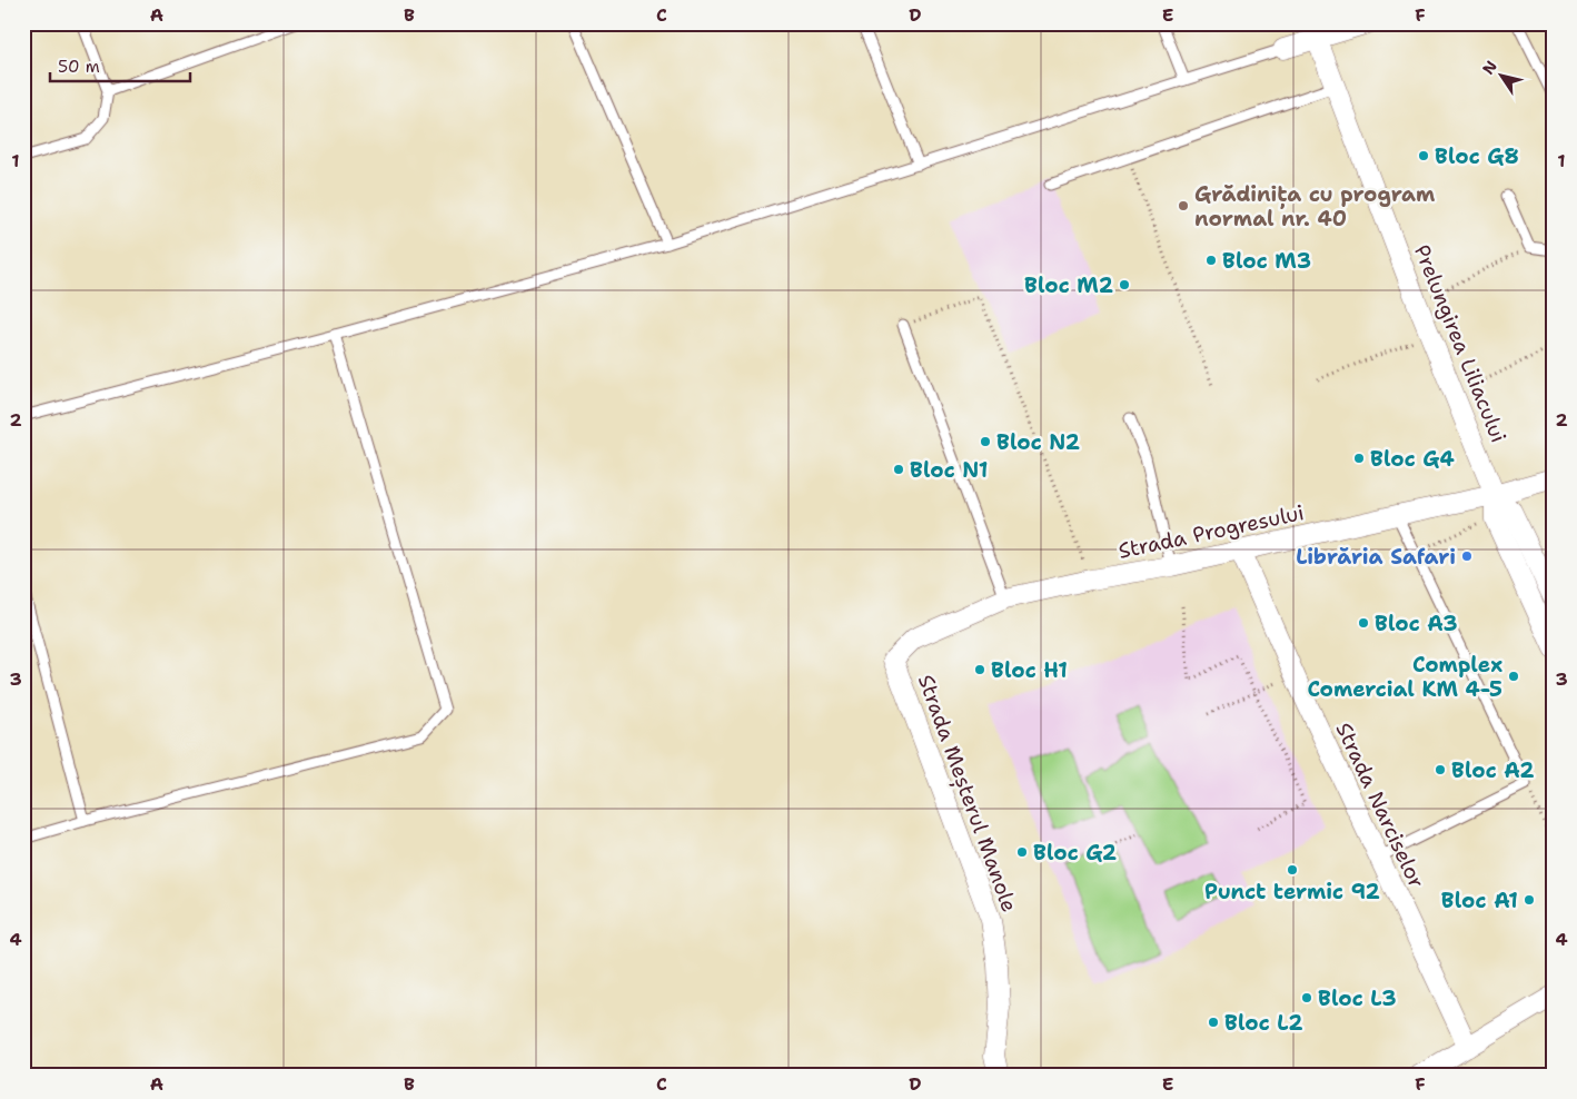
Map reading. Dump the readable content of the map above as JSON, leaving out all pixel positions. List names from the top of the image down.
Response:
{
  "streets": {
    "street": [
      "Prelungirea Liliacului",
      "Strada Progresului",
      "Strada Meșterul Manole",
      "Strada Narciselor"
    ]
  },
  "crossings": [
    ["Prelungirea Liliacului", "Strada Progresului"],
    ["Strada Progresului", "Strada Meșterul Manole"],
    ["Strada Progresului", "Strada Narciselor"]
  ],
  "places": [
    "Bloc G8",
    "Grădinița cu program normal nr. 40",
    "Bloc M3",
    "Bloc M2",
    "Bloc N2",
    "Bloc G4",
    "Bloc N1",
    "Librăria Safari",
    "Bloc A3",
    "Bloc H1",
    "Complex Comercial KM 4-5",
    "Bloc A2",
    "Bloc G2",
    "Punct termic 92",
    "Bloc A1",
    "Bloc L3",
    "Bloc L2"
  ],
  "scale_bar": "50 m",
  "north": "top left",
  "grid": {
    "columns": [
      "A",
      "B",
      "C",
      "D",
      "E",
      "F"
    ],
    "rows": [
      "1",
      "2",
      "3",
      "4"
    ]
  }
}
